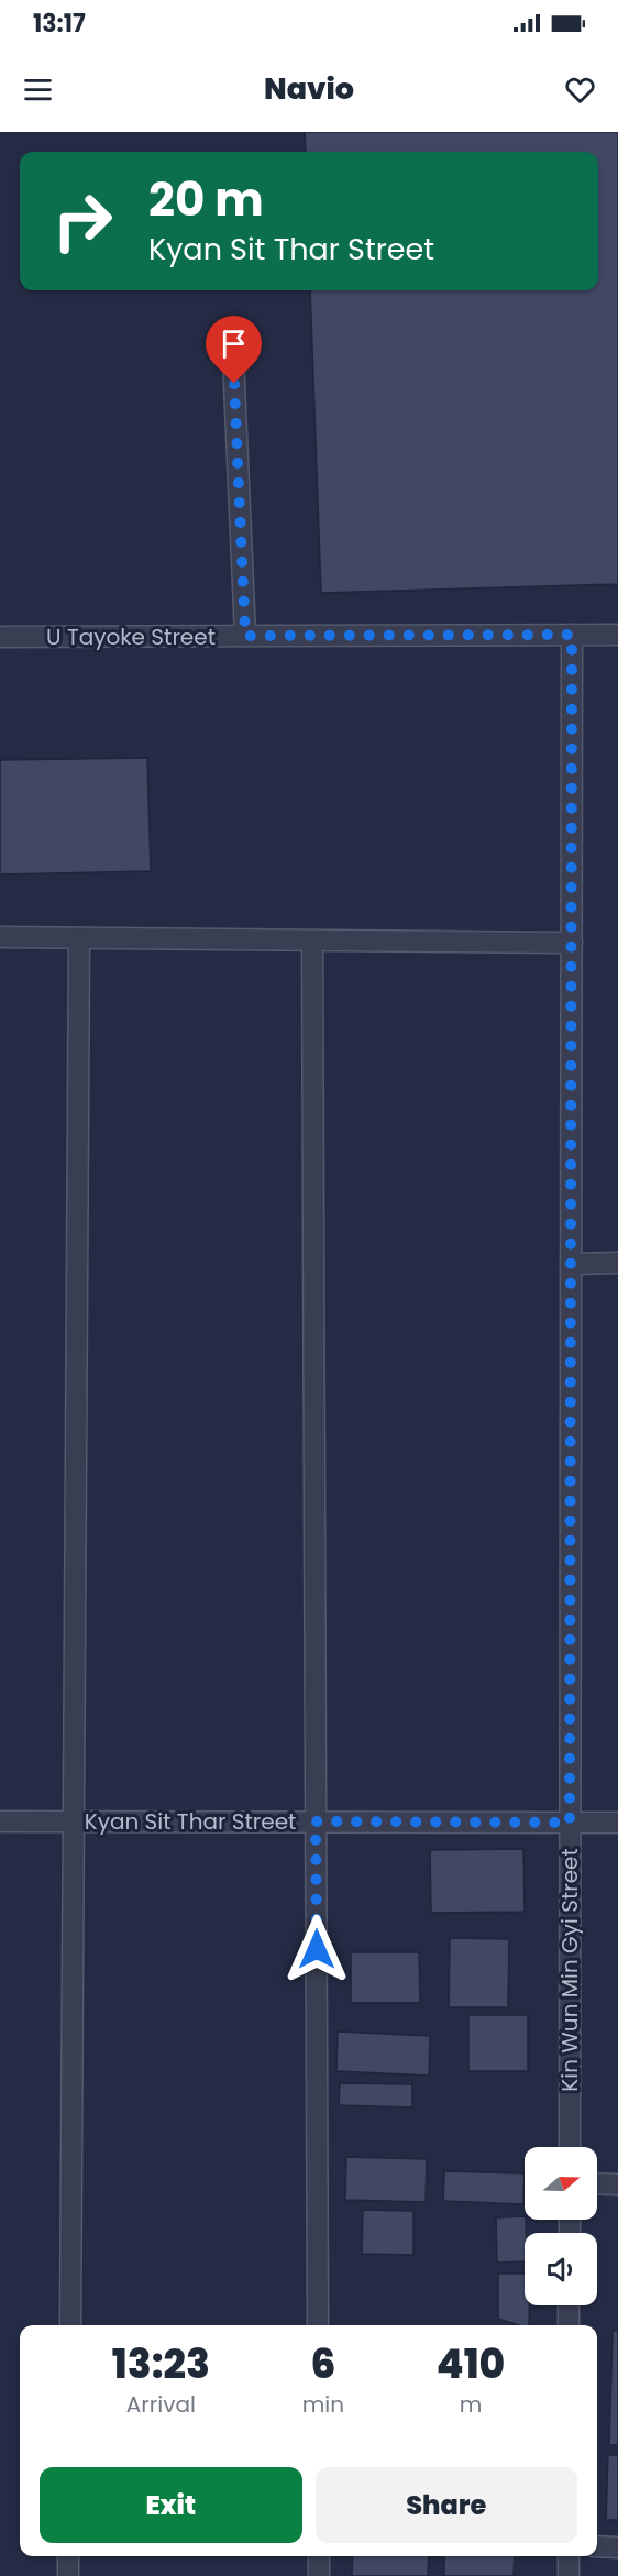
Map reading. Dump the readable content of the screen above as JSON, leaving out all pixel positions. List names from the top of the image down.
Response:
{
  "streets": {
    "street": ["U Tayoke Street", "Kyan Sit Thar Street", "Kin Wun Min Gyi Street"]
  },
  "crossings": [
    ["U Tayoke Street", "Kin Wun Min Gyi Street"],
    ["Kyan Sit Thar Street", "Kin Wun Min Gyi Street"]
  ],
  "north": "right",
  "page": {
    "status": "13:17",
    "header": "Navio",
    "turn": ["20 m", "Kyan Sit Thar Street"],
    "eta": [
      "13:23",
      "Arrival",
      "6",
      "min",
      "410",
      "m"
    ],
    "buttons": ["Exit", "Share"]
  }
}
